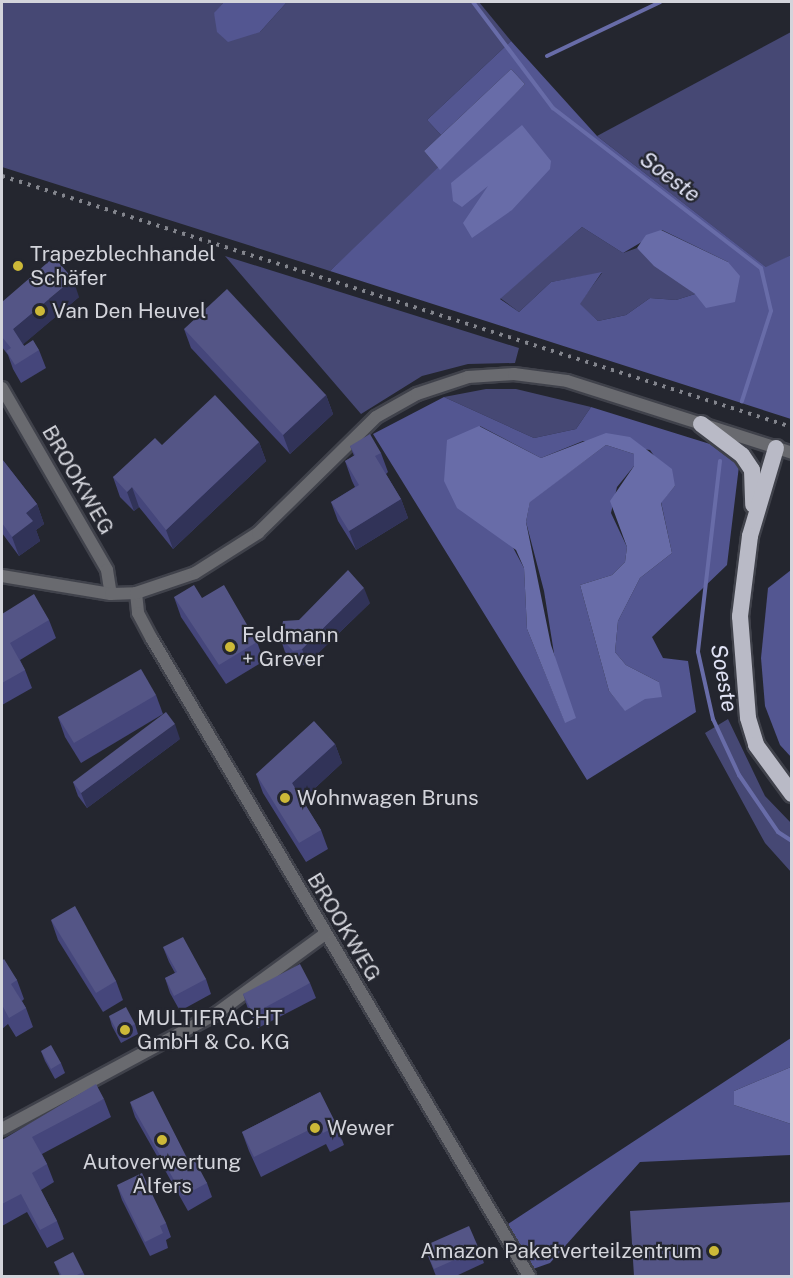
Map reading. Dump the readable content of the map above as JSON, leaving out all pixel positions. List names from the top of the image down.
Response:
{
  "streets": {
    "street": ["BROOKWEG"]
  },
  "water": ["Soeste"],
  "places": [
    "Trapezblechhandel Schäfer",
    "Van Den Heuvel",
    "Feldmann + Grever",
    "Wohnwagen Bruns",
    "MULTIFRACHT GmbH & Co. KG",
    "Wewer",
    "Autoverwertung Alfers",
    "Amazon Paketverteilzentrum"
  ]
}
